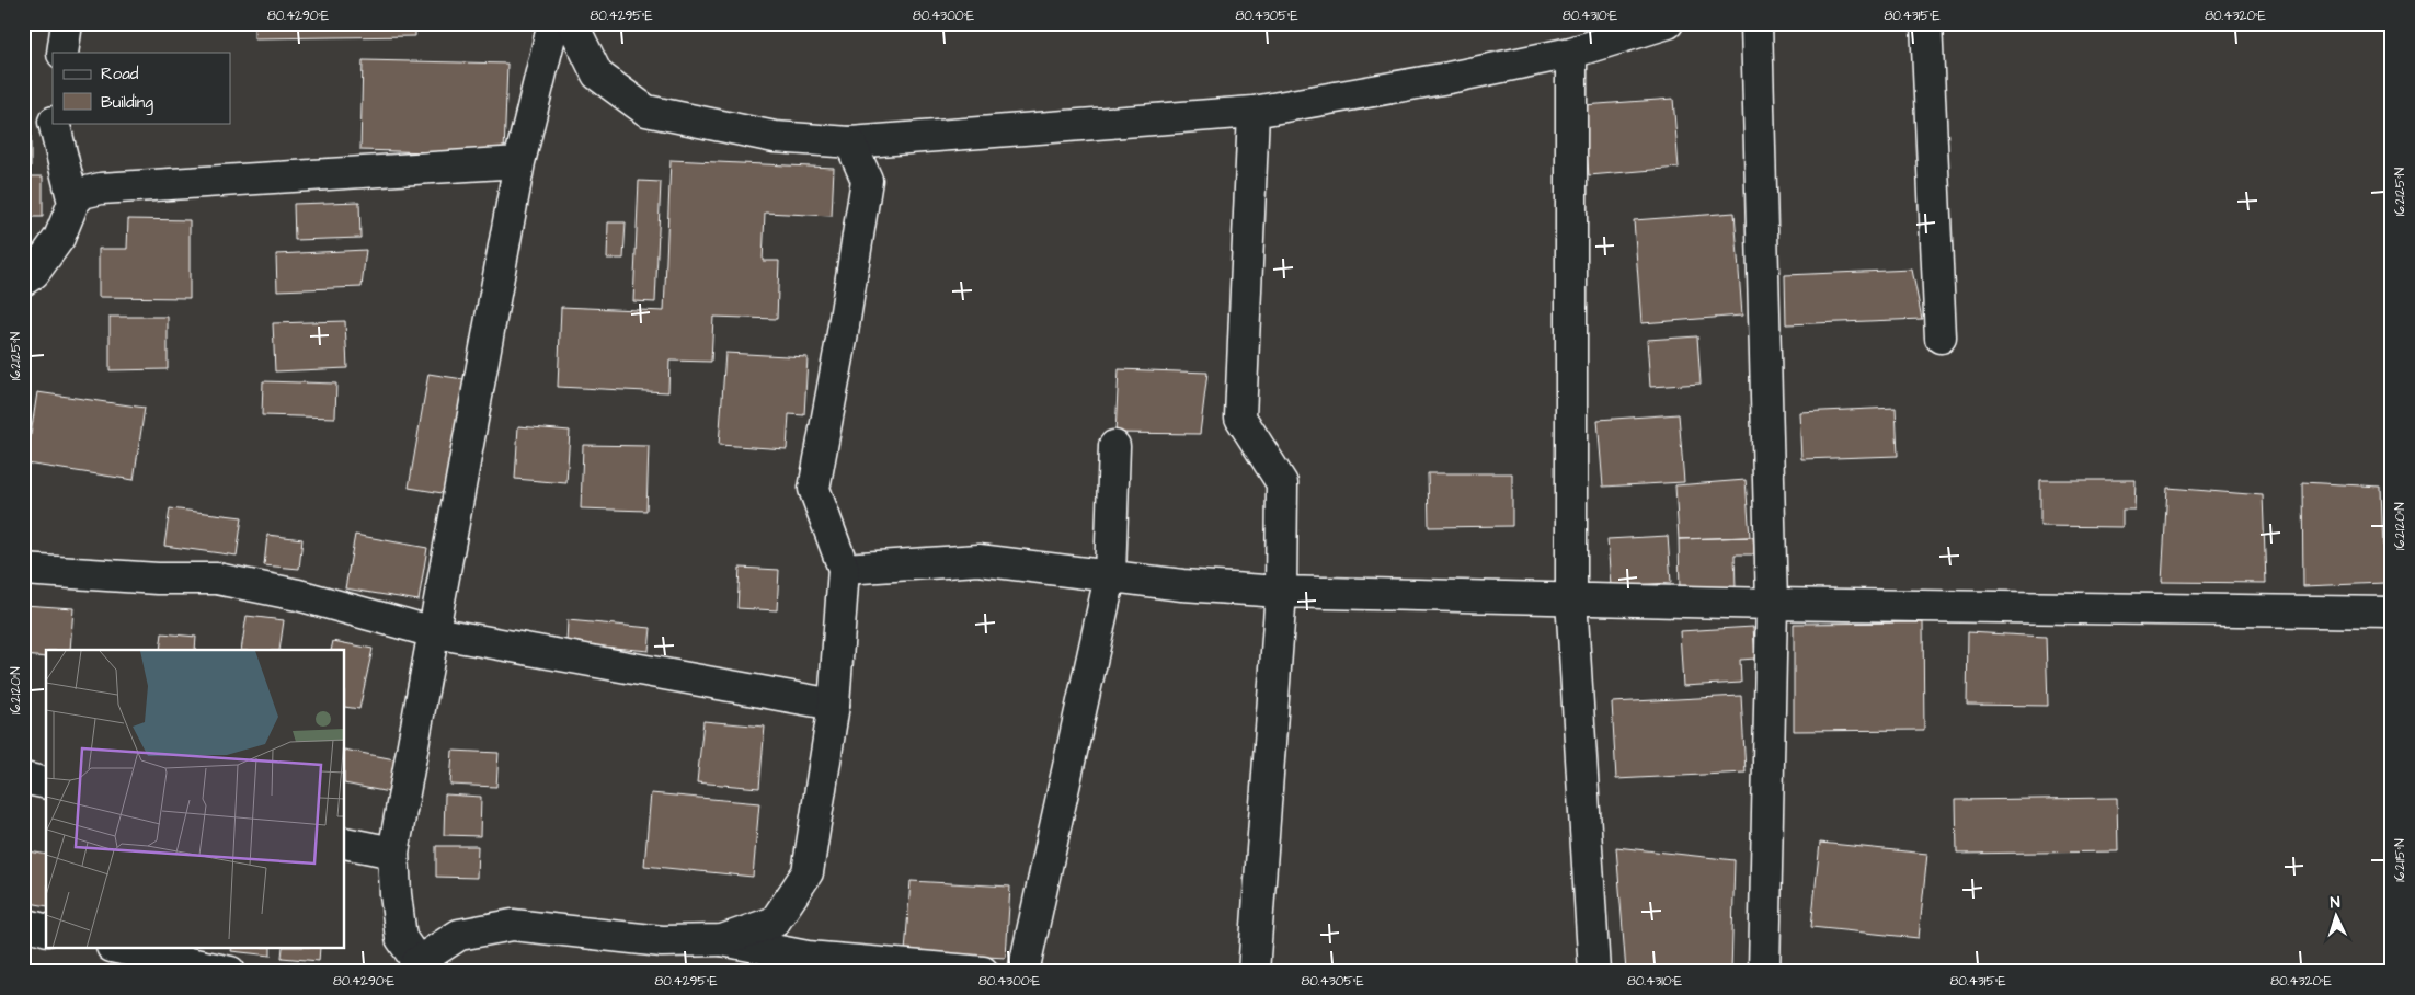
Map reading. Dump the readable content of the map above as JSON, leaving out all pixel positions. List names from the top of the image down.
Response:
{
  "legend": ["Road", "Building"],
  "north": "top",
  "coordinates": [
    "80.4290°E",
    "80.4295°E",
    "80.4300°E",
    "80.4305°E",
    "80.4310°E",
    "80.4315°E",
    "80.4320°E",
    "16.2125°N",
    "16.2120°N",
    "16.2115°N"
  ]
}
